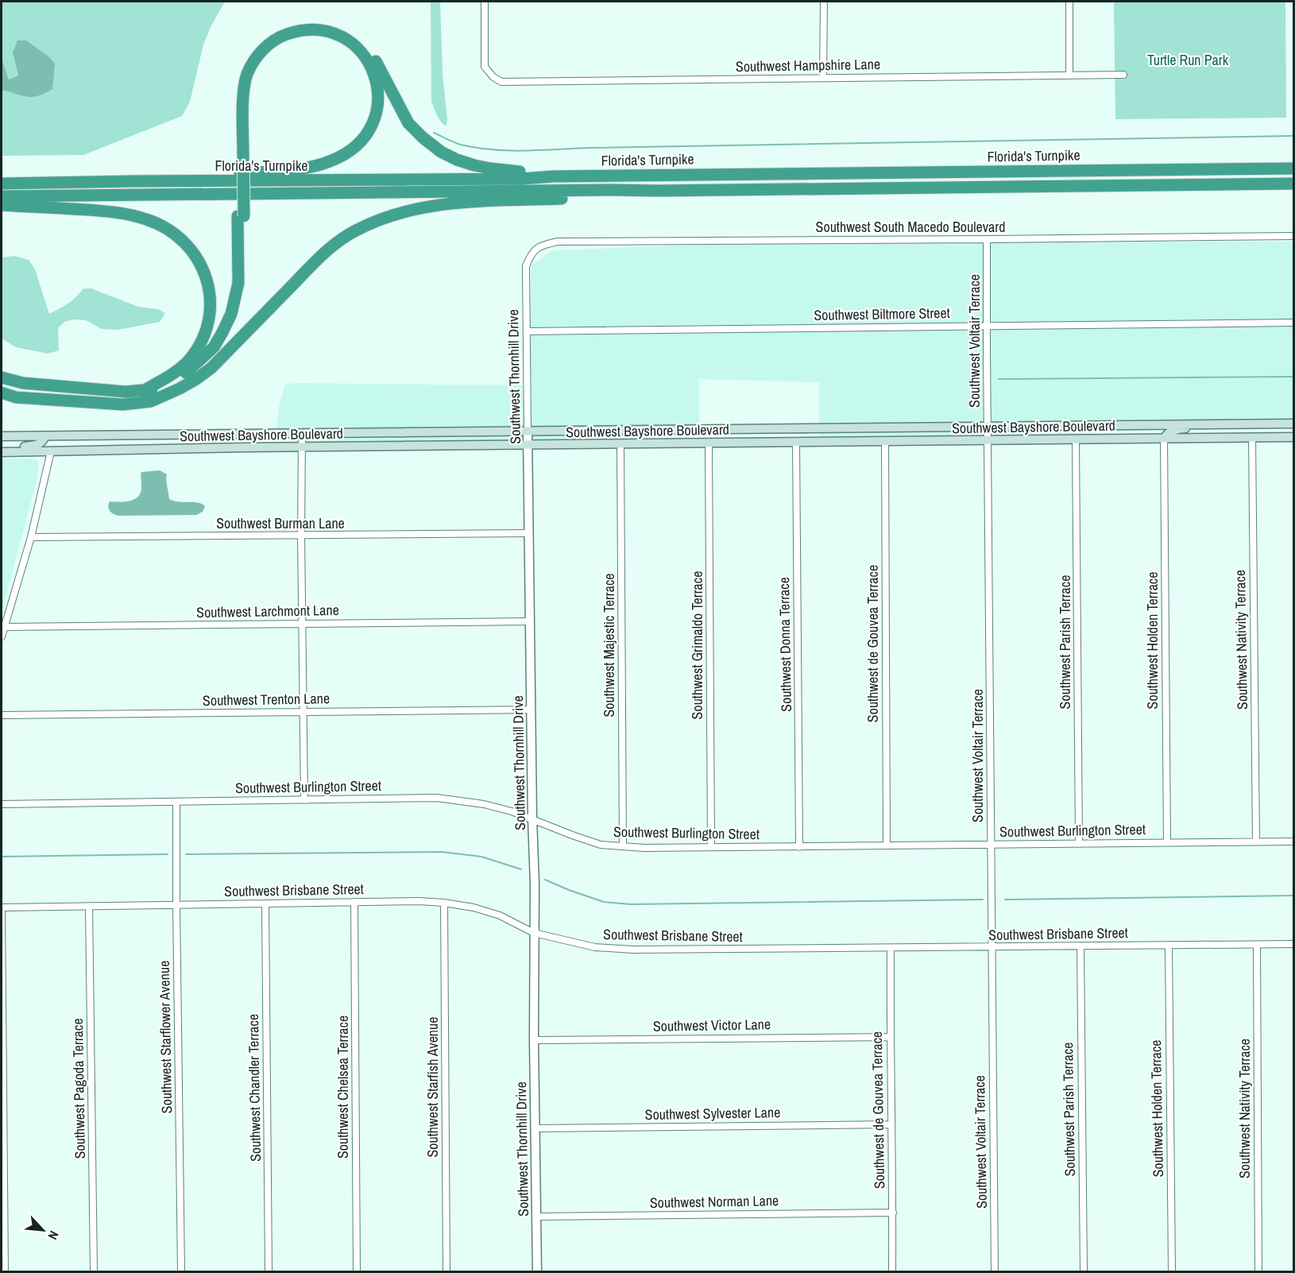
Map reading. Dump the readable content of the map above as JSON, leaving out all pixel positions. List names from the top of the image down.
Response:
{
  "streets": {
    "highway": ["Florida's Turnpike"],
    "main road": ["Southwest Bayshore Boulevard"],
    "street": [
      "Southwest Hampshire Lane",
      "Southwest South Macedo Boulevard",
      "Southwest Biltmore Street",
      "Southwest Voltair Terrace",
      "Southwest Thornhill Drive",
      "Southwest Burman Lane",
      "Southwest Larchmont Lane",
      "Southwest Nativity Terrace",
      "Southwest Holden Terrace",
      "Southwest Parish Terrace",
      "Southwest de Gouvea Terrace",
      "Southwest Donna Terrace",
      "Southwest Majestic Terrace",
      "Southwest Grimaldo Terrace",
      "Southwest Trenton Lane",
      "Southwest Burlington Street",
      "Southwest Brisbane Street",
      "Southwest Victor Lane",
      "Southwest Starflower Avenue",
      "Southwest Chelsea Terrace",
      "Southwest Starfish Avenue",
      "Southwest Chandler Terrace",
      "Southwest Pagoda Terrace",
      "Southwest Sylvester Lane",
      "Southwest Norman Lane"
    ]
  },
  "crossings": [
    ["Southwest South Macedo Boulevard", "Southwest Voltair Terrace"],
    ["Southwest South Macedo Boulevard", "Southwest Thornhill Drive"],
    ["Southwest Biltmore Street", "Southwest Voltair Terrace"],
    ["Southwest Biltmore Street", "Southwest Thornhill Drive"],
    ["Southwest Voltair Terrace", "Southwest Bayshore Boulevard"],
    ["Southwest Voltair Terrace", "Southwest Burlington Street"],
    ["Southwest Voltair Terrace", "Southwest Brisbane Street"],
    ["Southwest Thornhill Drive", "Southwest Bayshore Boulevard"],
    ["Southwest Thornhill Drive", "Southwest Burman Lane"],
    ["Southwest Thornhill Drive", "Southwest Larchmont Lane"],
    ["Southwest Thornhill Drive", "Southwest Trenton Lane"],
    ["Southwest Thornhill Drive", "Southwest Burlington Street"],
    ["Southwest Thornhill Drive", "Southwest Brisbane Street"],
    ["Southwest Thornhill Drive", "Southwest Victor Lane"],
    ["Southwest Thornhill Drive", "Southwest Sylvester Lane"],
    ["Southwest Thornhill Drive", "Southwest Norman Lane"],
    ["Southwest Bayshore Boulevard", "Southwest Nativity Terrace"],
    ["Southwest Bayshore Boulevard", "Southwest Holden Terrace"],
    ["Southwest Bayshore Boulevard", "Southwest Parish Terrace"],
    ["Southwest Bayshore Boulevard", "Southwest de Gouvea Terrace"],
    ["Southwest Bayshore Boulevard", "Southwest Donna Terrace"],
    ["Southwest Bayshore Boulevard", "Southwest Majestic Terrace"],
    ["Southwest Bayshore Boulevard", "Southwest Grimaldo Terrace"],
    ["Southwest Nativity Terrace", "Southwest Burlington Street"],
    ["Southwest Nativity Terrace", "Southwest Brisbane Street"],
    ["Southwest Holden Terrace", "Southwest Burlington Street"],
    ["Southwest Holden Terrace", "Southwest Brisbane Street"],
    ["Southwest Parish Terrace", "Southwest Burlington Street"],
    ["Southwest Parish Terrace", "Southwest Brisbane Street"],
    ["Southwest de Gouvea Terrace", "Southwest Burlington Street"],
    ["Southwest de Gouvea Terrace", "Southwest Brisbane Street"],
    ["Southwest de Gouvea Terrace", "Southwest Victor Lane"],
    ["Southwest de Gouvea Terrace", "Southwest Sylvester Lane"],
    ["Southwest de Gouvea Terrace", "Southwest Norman Lane"],
    ["Southwest Donna Terrace", "Southwest Burlington Street"],
    ["Southwest Majestic Terrace", "Southwest Burlington Street"],
    ["Southwest Grimaldo Terrace", "Southwest Burlington Street"],
    ["Southwest Burlington Street", "Southwest Starflower Avenue"],
    ["Southwest Brisbane Street", "Southwest Starflower Avenue"],
    ["Southwest Brisbane Street", "Southwest Chelsea Terrace"],
    ["Southwest Brisbane Street", "Southwest Starfish Avenue"],
    ["Southwest Brisbane Street", "Southwest Chandler Terrace"],
    ["Southwest Brisbane Street", "Southwest Pagoda Terrace"]
  ],
  "parks": ["Turtle Run Park"],
  "north": "bottom right"
}
